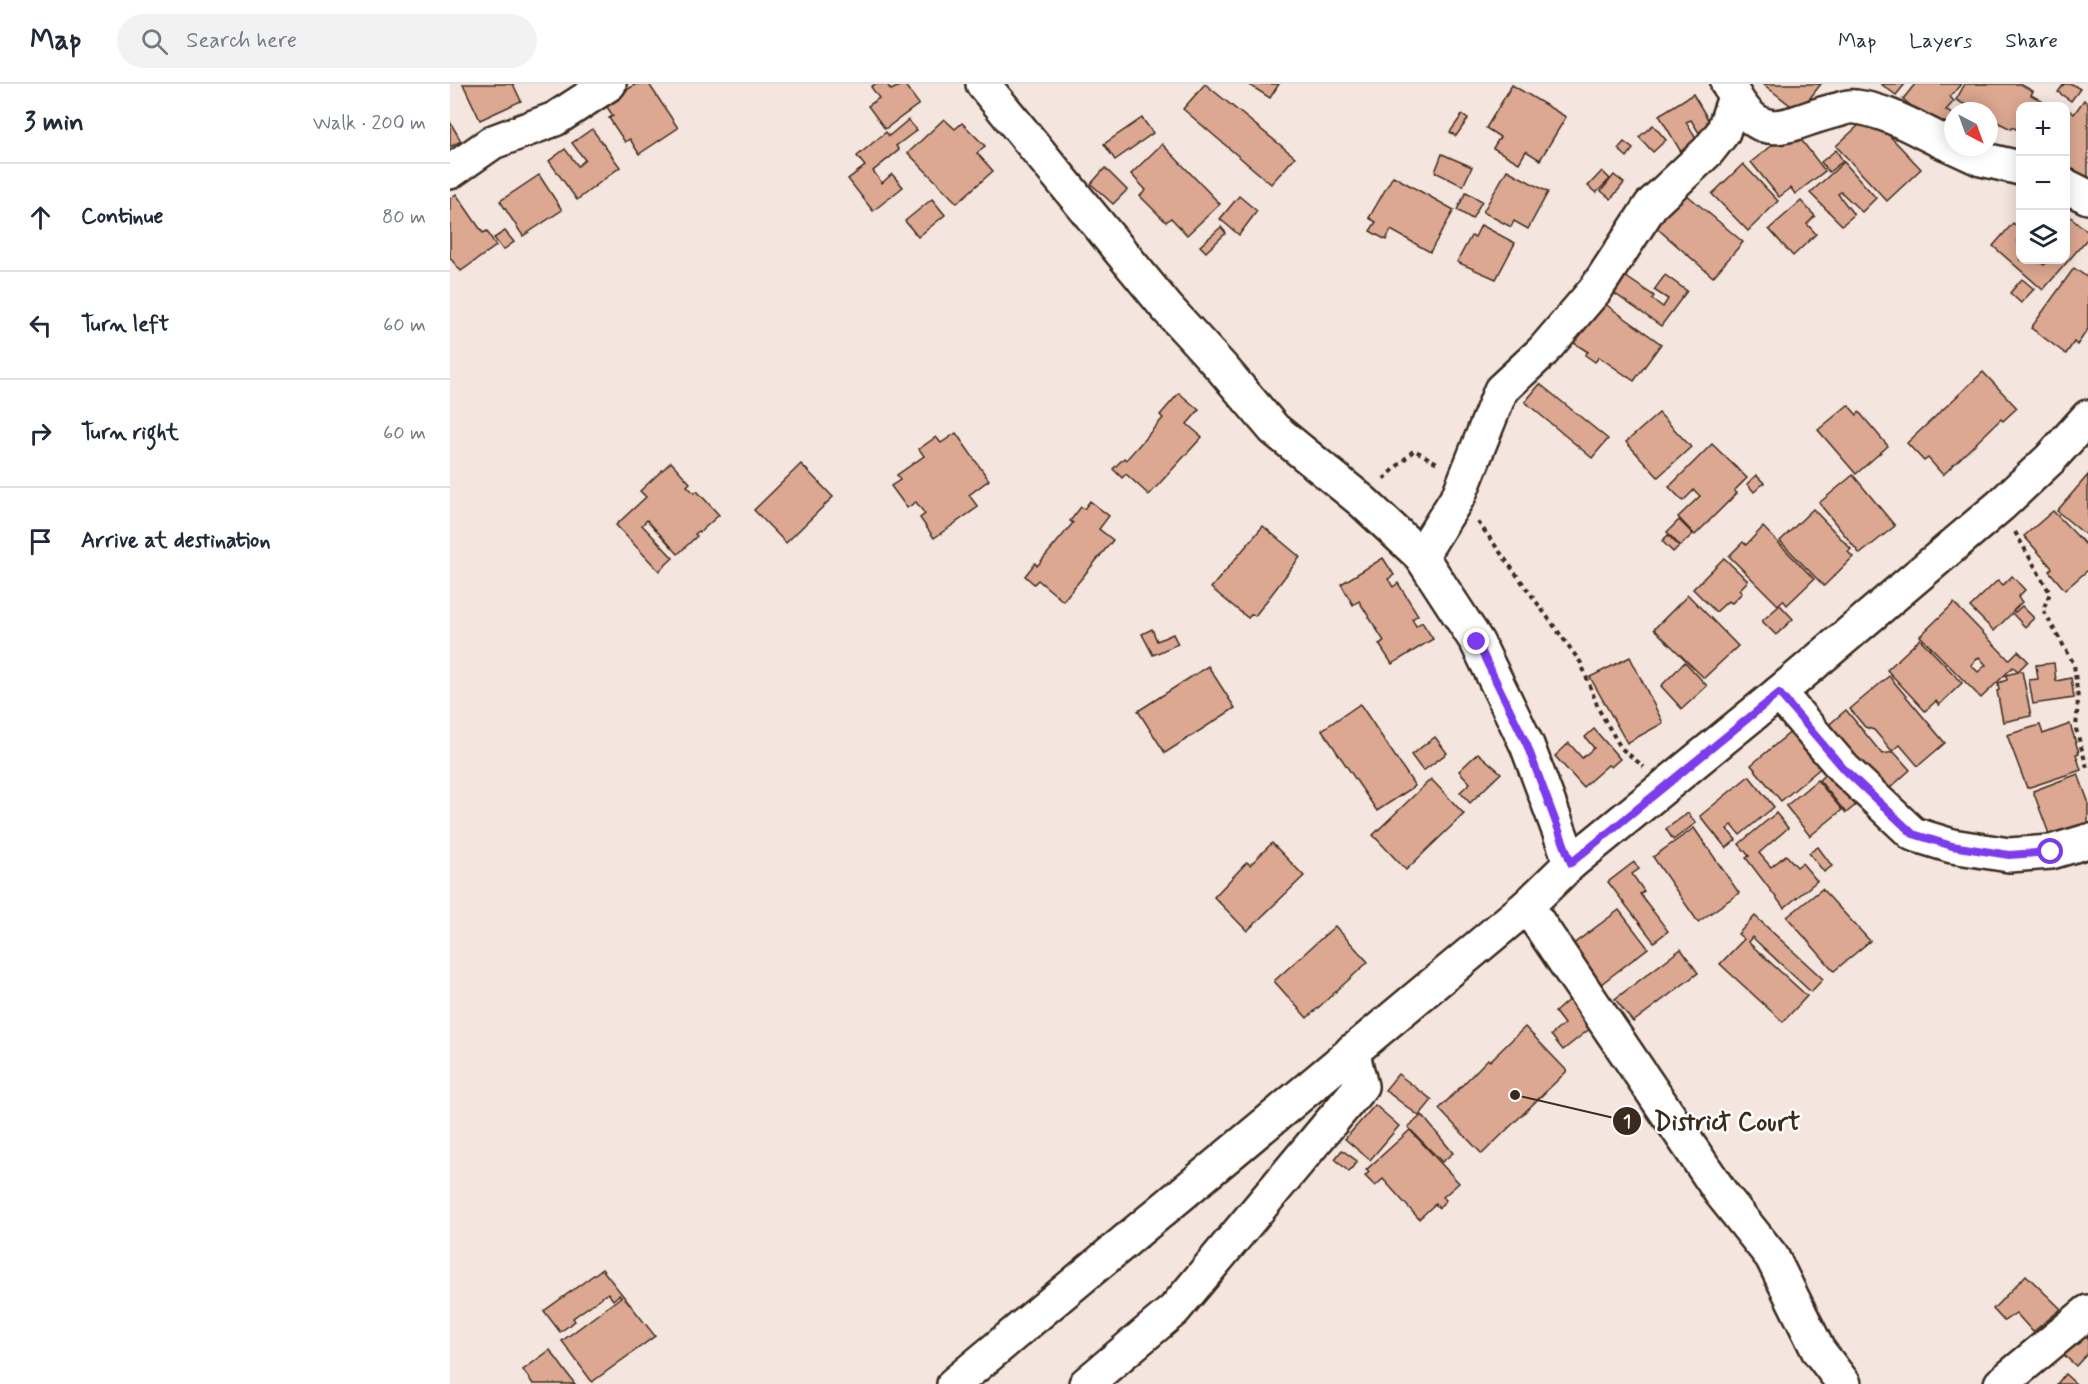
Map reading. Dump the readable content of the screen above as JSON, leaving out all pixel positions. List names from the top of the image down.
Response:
{
  "places": ["District Court"],
  "north": "bottom right",
  "page": {
    "header": "Map",
    "search": "Search here",
    "nav": ["Map", "Layers", "Share"],
    "heading": ["3 min", "Walk · 200 m"],
    "map_buttons": ["+", "−"],
    "list": [
      ["Continue", "80 m"],
      ["Turn left", "60 m"],
      ["Turn right", "60 m"],
      "Arrive at destination"
    ]
  }
}
